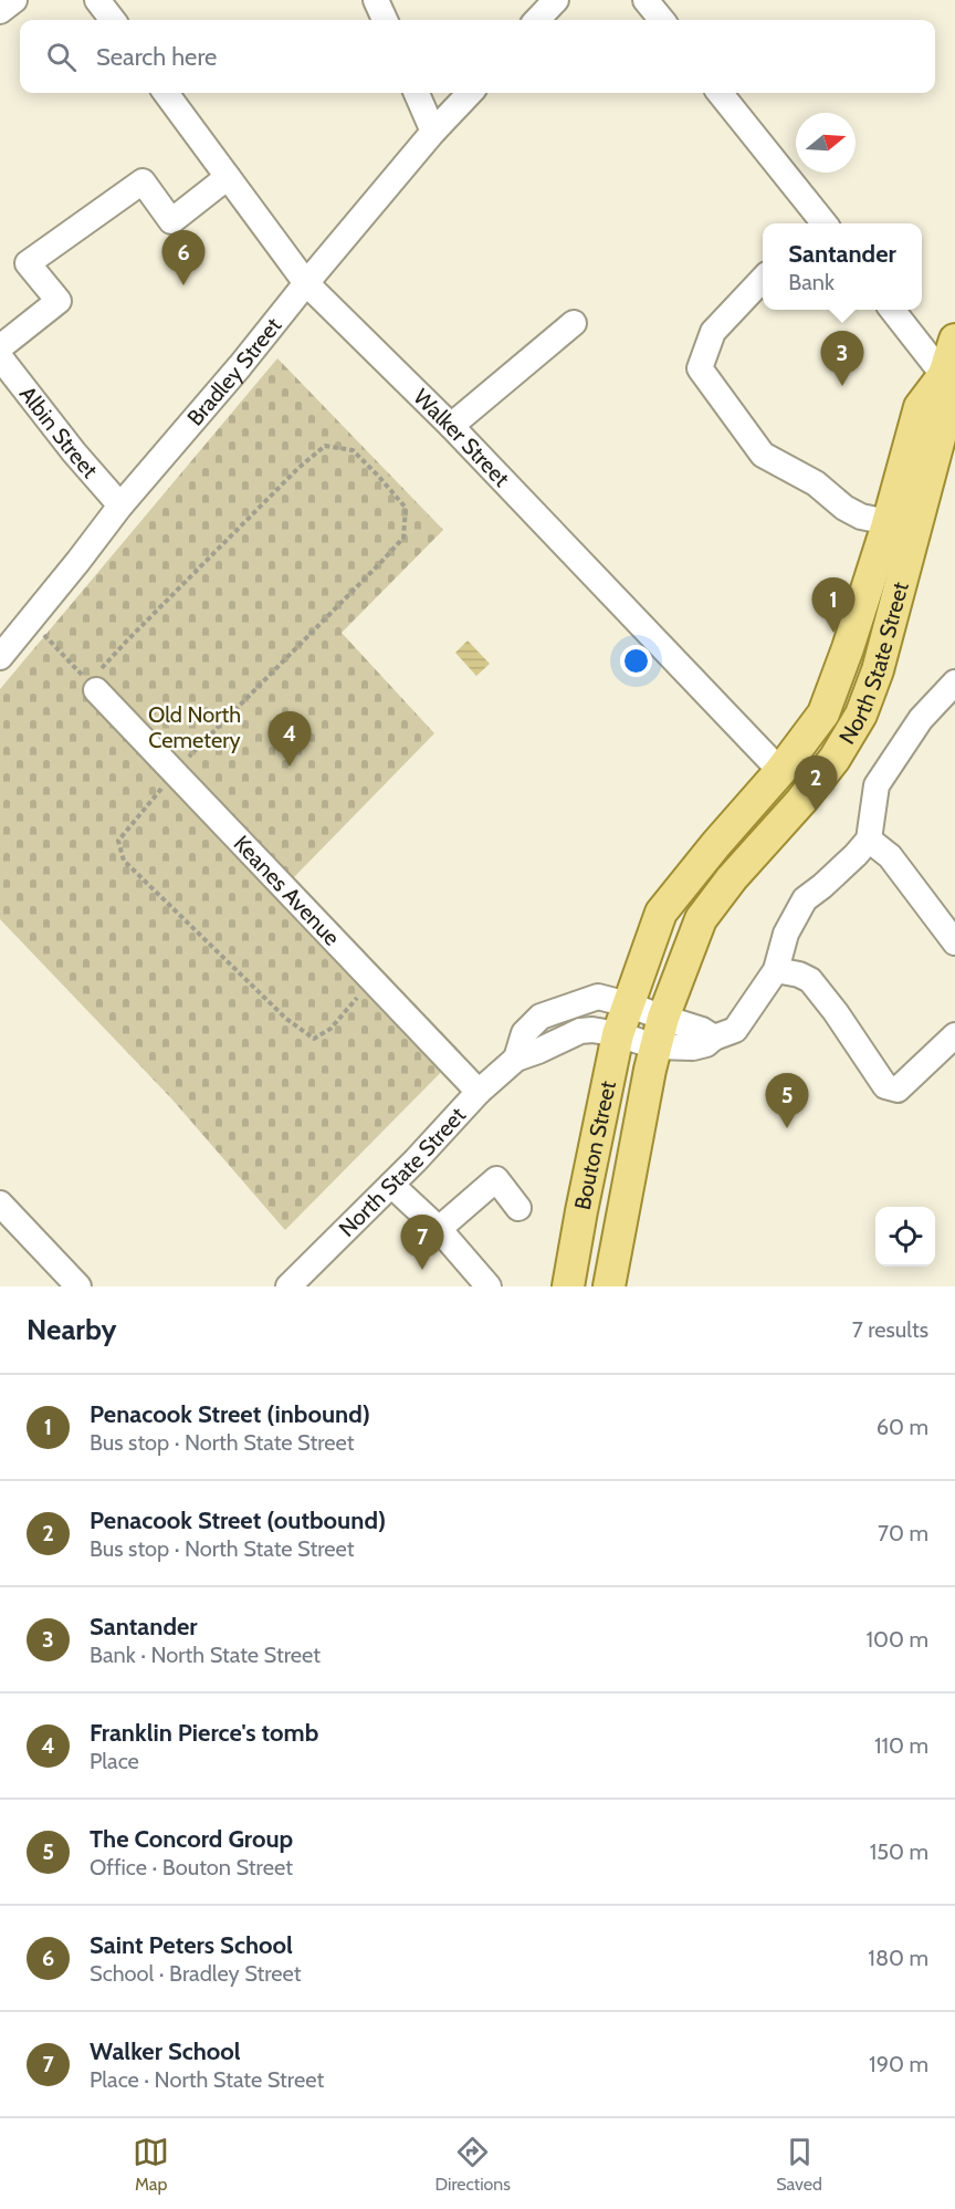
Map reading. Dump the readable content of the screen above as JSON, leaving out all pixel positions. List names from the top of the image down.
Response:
{
  "streets": {
    "main road": ["North State Street", "Bouton Street"],
    "street": [
      "Bradley Street",
      "Albin Street",
      "Walker Street",
      "Keanes Avenue"
    ]
  },
  "crossings": [
    ["Bradley Street", "Albin Street"],
    ["Bradley Street", "Walker Street"],
    ["Walker Street", "North State Street"],
    ["North State Street", "Keanes Avenue"],
    ["North State Street", "Bouton Street"]
  ],
  "parks": ["Old North Cemetery"],
  "north": "right",
  "page": {
    "search": "Search here",
    "popup": ["Santander", "Bank"],
    "pins": [
      "6",
      "3",
      "1",
      "4",
      "2",
      "5",
      "7"
    ],
    "heading": ["Nearby", "7 results"],
    "list": [
      {
        "mark": "1",
        "name": "Penacook Street (inbound)",
        "note": "Bus stop · North State Street",
        "value": "60 m"
      },
      {
        "mark": "2",
        "name": "Penacook Street (outbound)",
        "note": "Bus stop · North State Street",
        "value": "70 m"
      },
      {
        "mark": "3",
        "name": "Santander",
        "note": "Bank · North State Street",
        "value": "100 m"
      },
      {
        "mark": "4",
        "name": "Franklin Pierce's tomb",
        "note": "Place",
        "value": "110 m"
      },
      {
        "mark": "5",
        "name": "The Concord Group",
        "note": "Office · Bouton Street",
        "value": "150 m"
      },
      {
        "mark": "6",
        "name": "Saint Peters School",
        "note": "School · Bradley Street",
        "value": "180 m"
      },
      {
        "mark": "7",
        "name": "Walker School",
        "note": "Place · North State Street",
        "value": "190 m"
      }
    ],
    "nav": ["Map", "Directions", "Saved"]
  }
}
